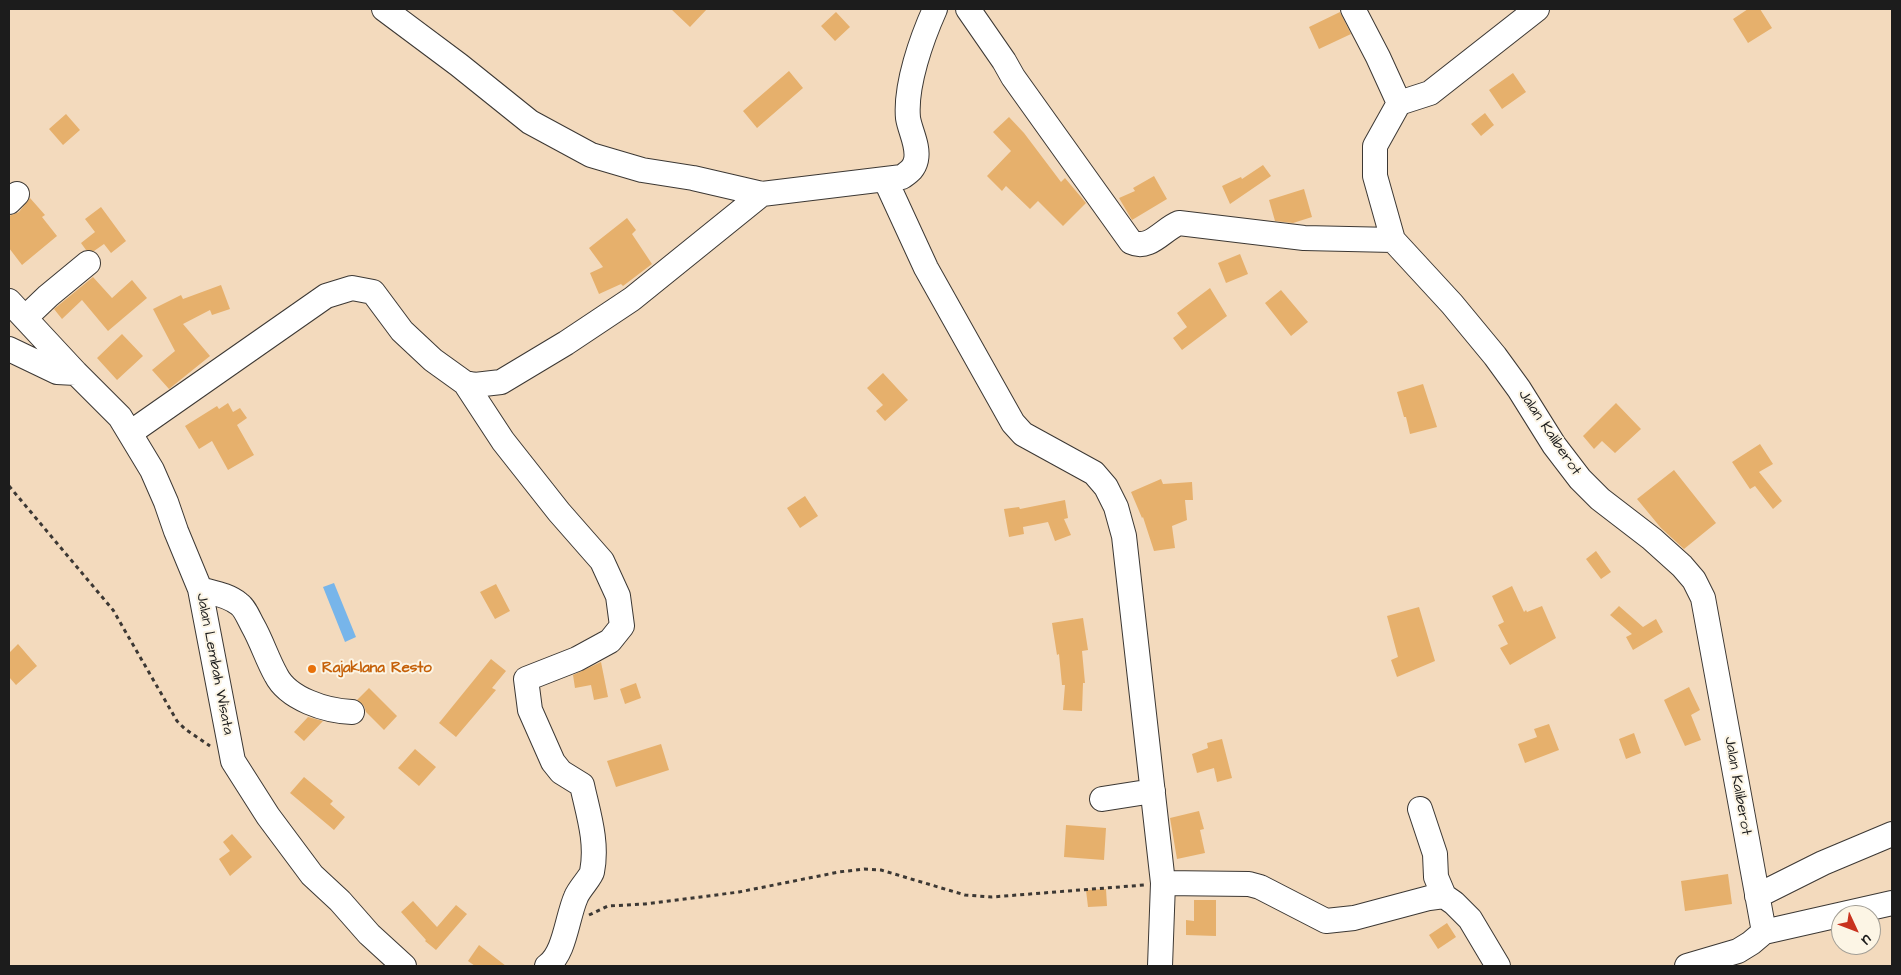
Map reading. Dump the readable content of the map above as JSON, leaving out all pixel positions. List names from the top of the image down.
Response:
{
  "streets": {
    "street": ["Jalan Kaliberot", "Jalan Lembah Wisata"]
  },
  "places": ["Rajaklana Resto"],
  "north": "bottom right"
}
